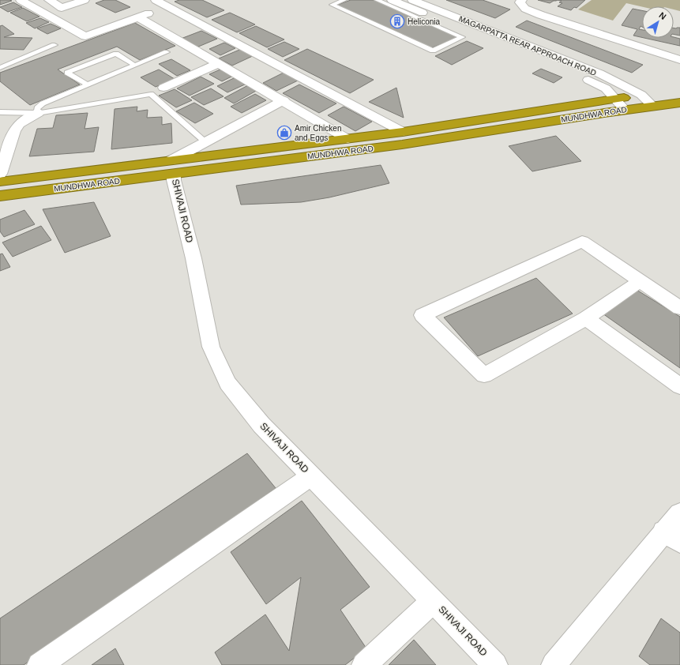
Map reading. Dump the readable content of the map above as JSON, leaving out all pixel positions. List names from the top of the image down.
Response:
{
  "streets": {
    "highway": ["MUNDHWA ROAD"],
    "street": ["MAGARPATTA REAR APPROACH ROAD", "SHIVAJI ROAD"]
  },
  "crossings": [
    ["MAGARPATTA REAR APPROACH ROAD", "MUNDHWA ROAD"],
    ["MUNDHWA ROAD", "SHIVAJI ROAD"]
  ],
  "places": {
    "building": ["Heliconia"],
    "shop": ["Amir Chicken and Eggs"]
  },
  "north": "top right"
}
